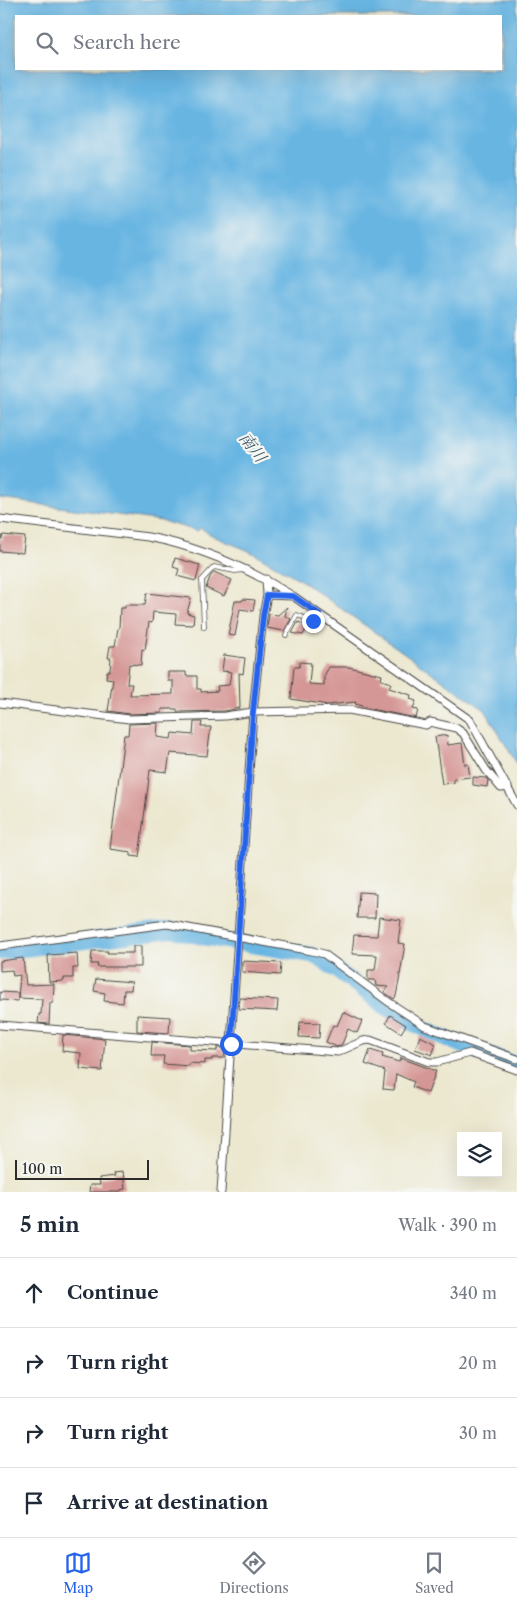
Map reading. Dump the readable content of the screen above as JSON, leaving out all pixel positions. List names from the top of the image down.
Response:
{
  "water": ["南川"],
  "scale_bar": "100 m",
  "page": {
    "search": "Search here",
    "scale": "100 m",
    "heading": ["5 min", "Walk · 390 m"],
    "list": [
      ["Continue", "340 m"],
      ["Turn right", "20 m"],
      ["Turn right", "30 m"],
      "Arrive at destination"
    ],
    "nav": ["Map", "Directions", "Saved"]
  }
}
